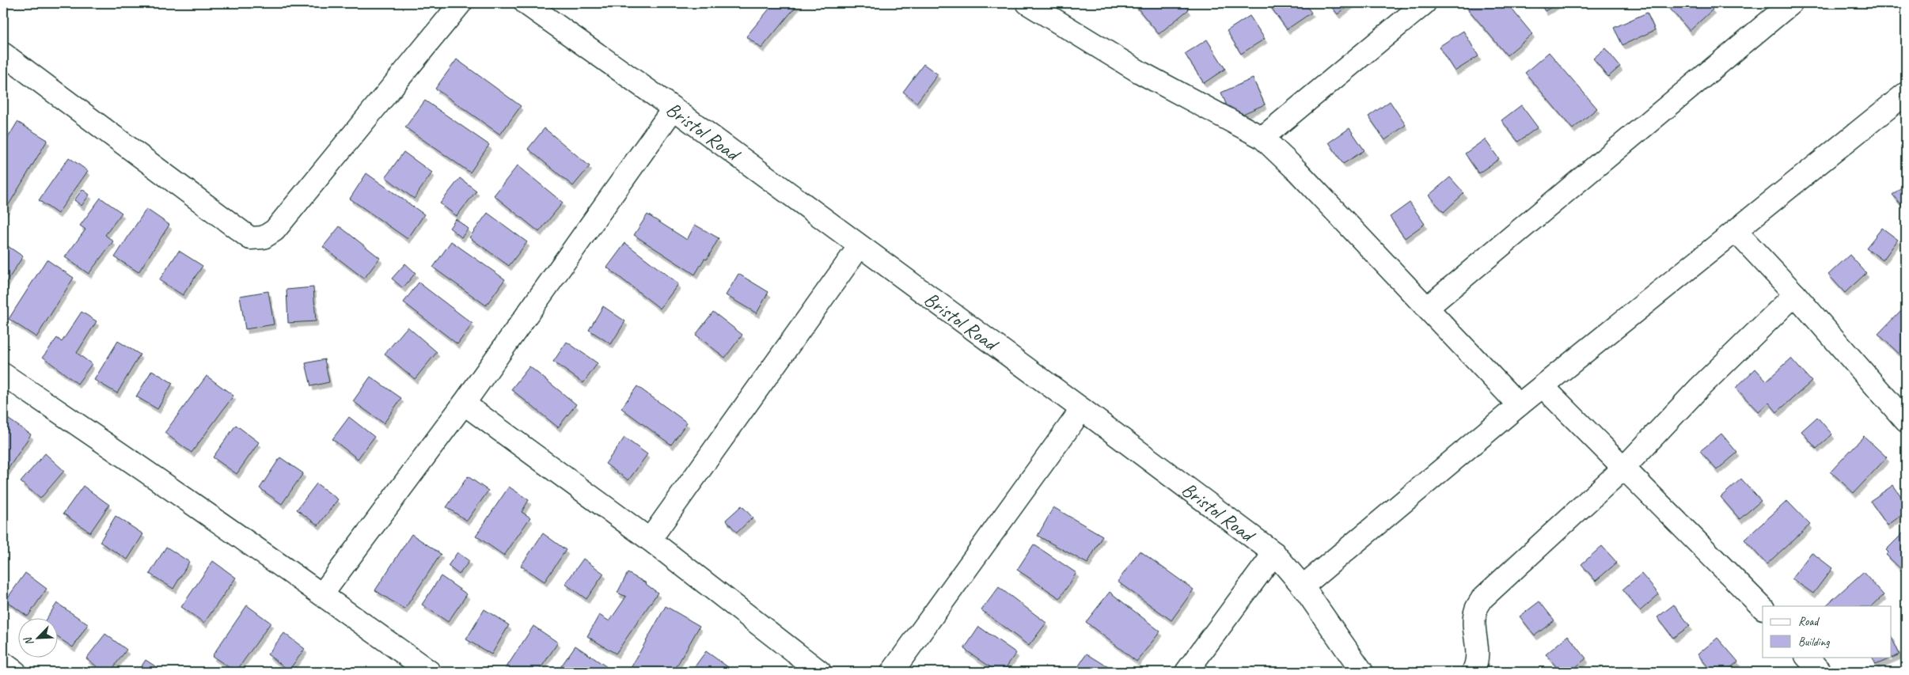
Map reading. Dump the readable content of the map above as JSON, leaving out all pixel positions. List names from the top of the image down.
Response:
{
  "streets": {
    "street": ["Bristol Road"]
  },
  "legend": ["Road", "Building"],
  "north": "bottom left"
}
